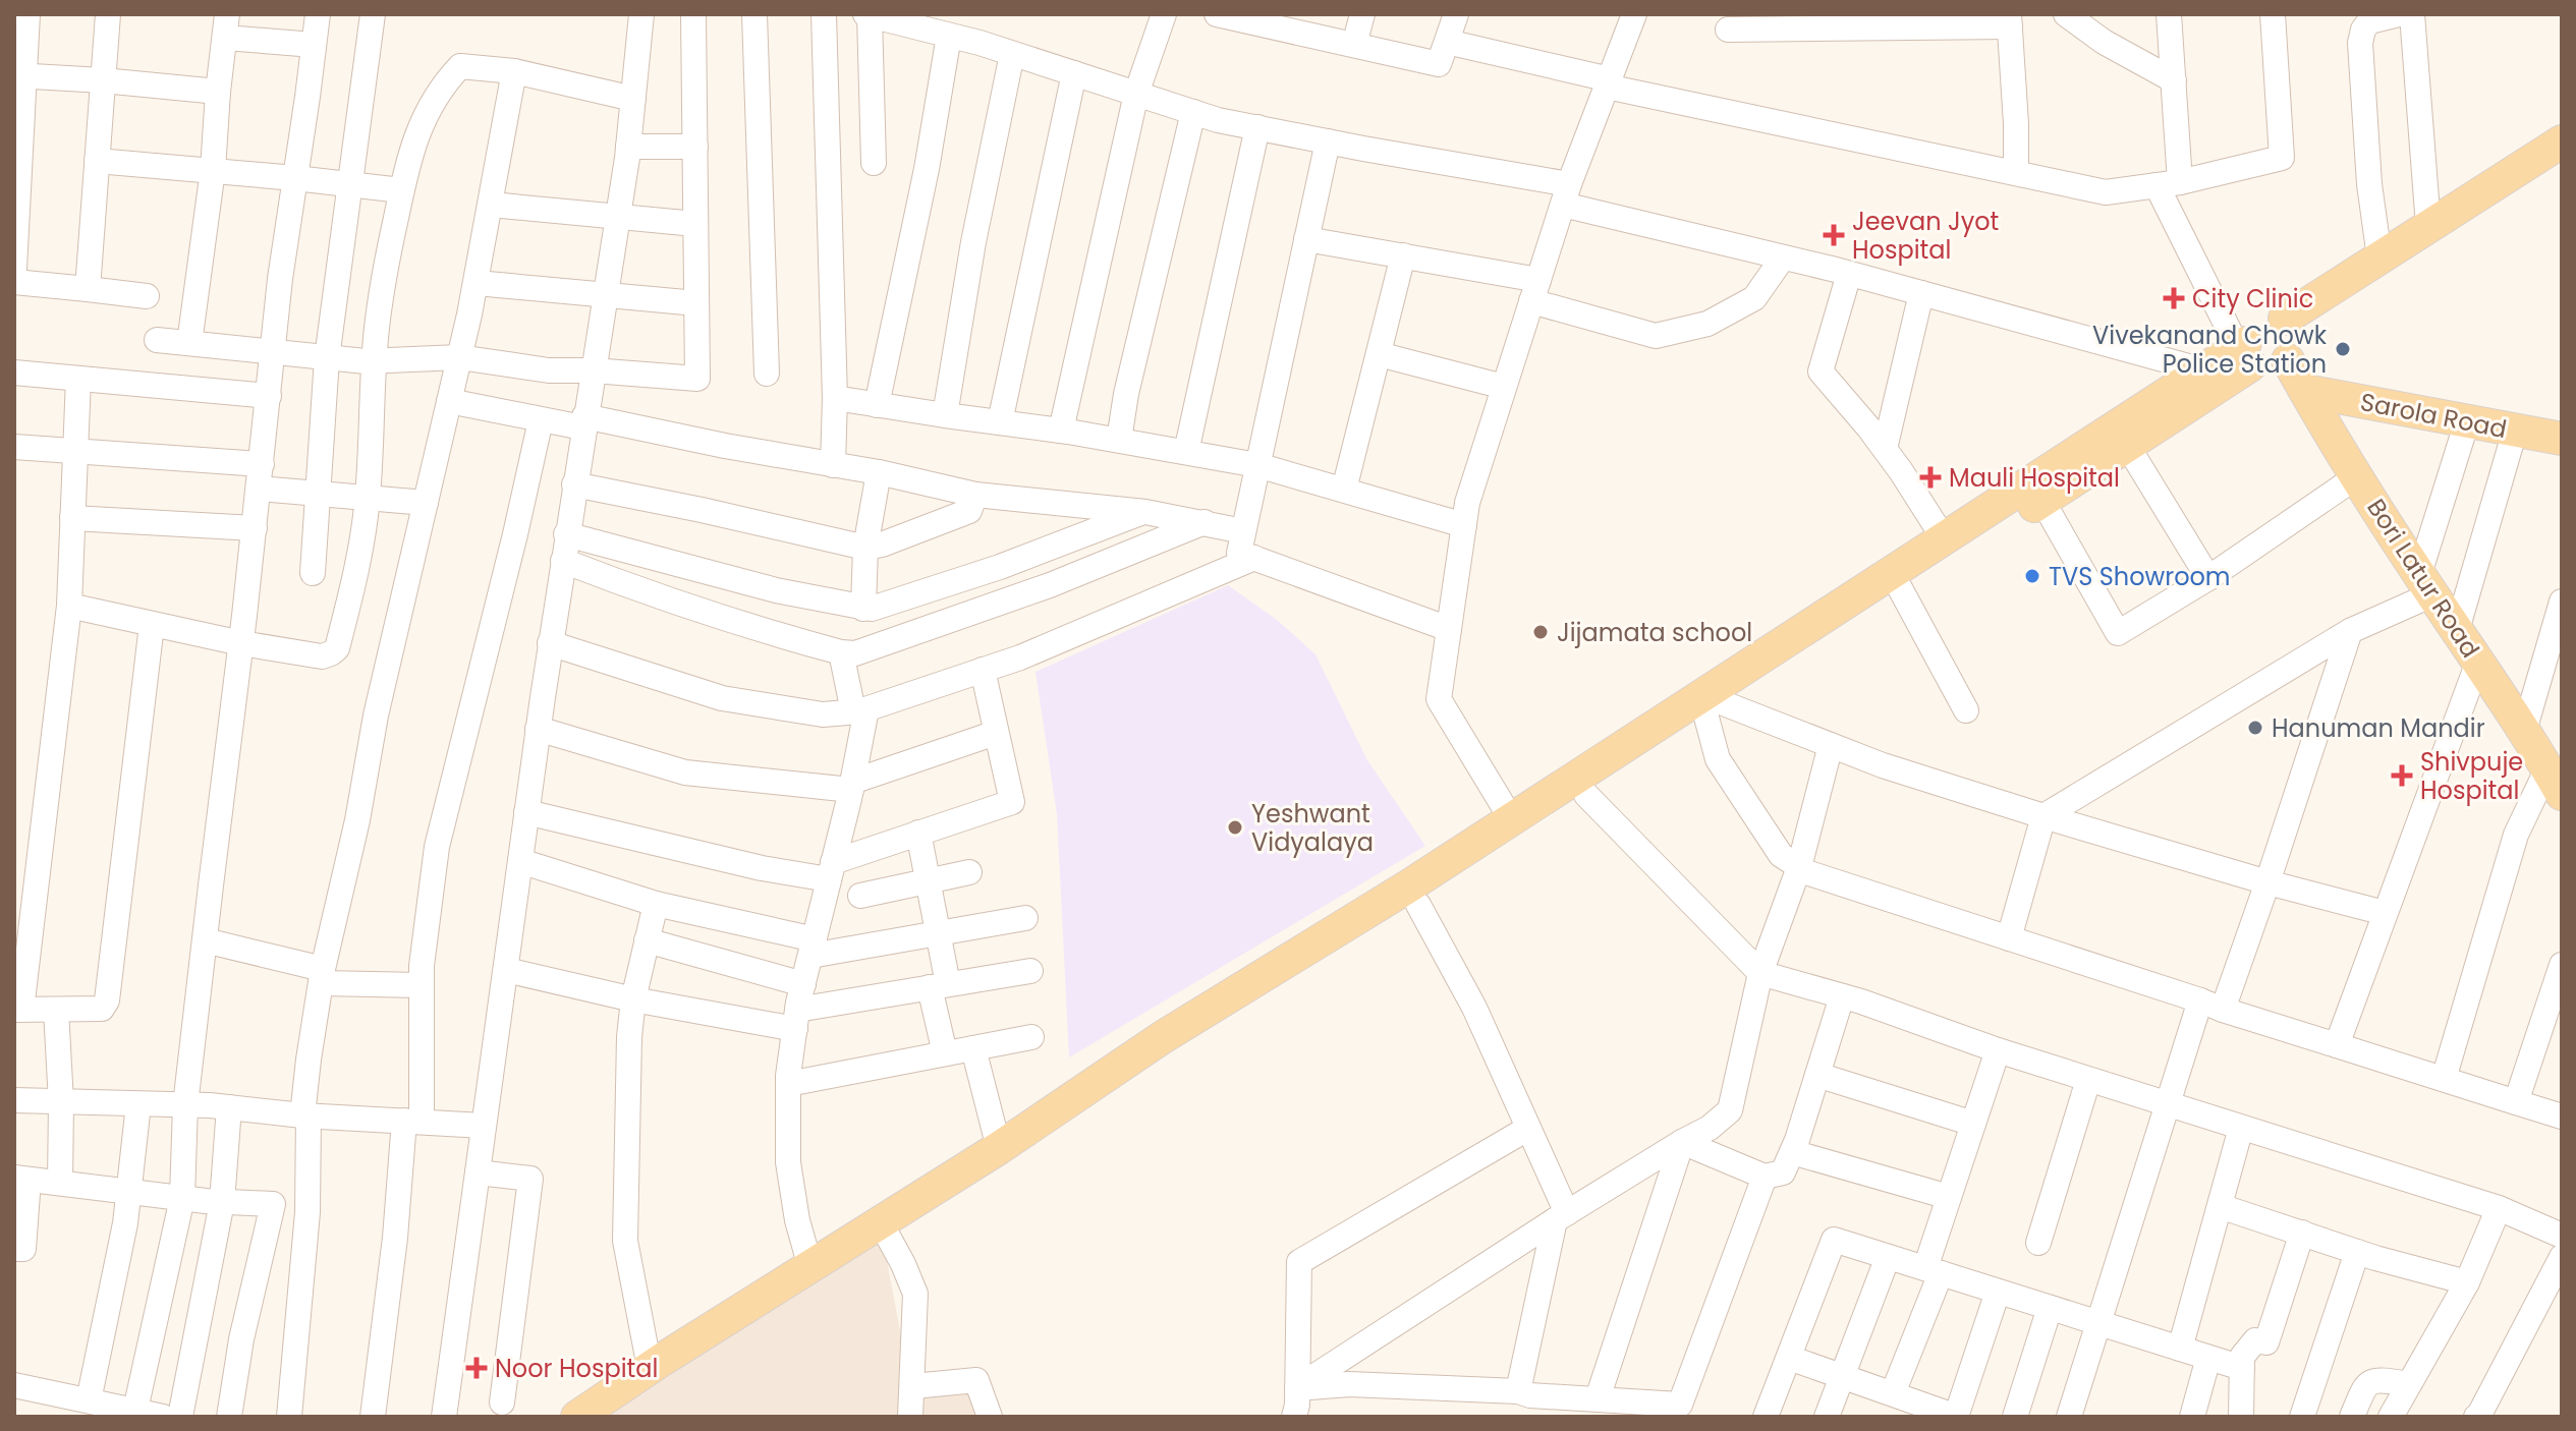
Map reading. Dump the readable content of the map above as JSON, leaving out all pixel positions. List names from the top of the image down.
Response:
{
  "streets": {
    "main road": ["Sarola Road", "Bori Latur Road"]
  },
  "crossings": [
    ["Sarola Road", "Bori Latur Road"]
  ],
  "places": {
    "health": [
      "Jeevan Jyot Hospital",
      "City Clinic",
      "Mauli Hospital",
      "Shivpuje Hospital",
      "Noor Hospital"
    ],
    "other": [
      "Vivekanand Chowk Police Station",
      "TVS Showroom",
      "Jijamata school",
      "Hanuman Mandir",
      "Yeshwant Vidyalaya"
    ]
  }
}
